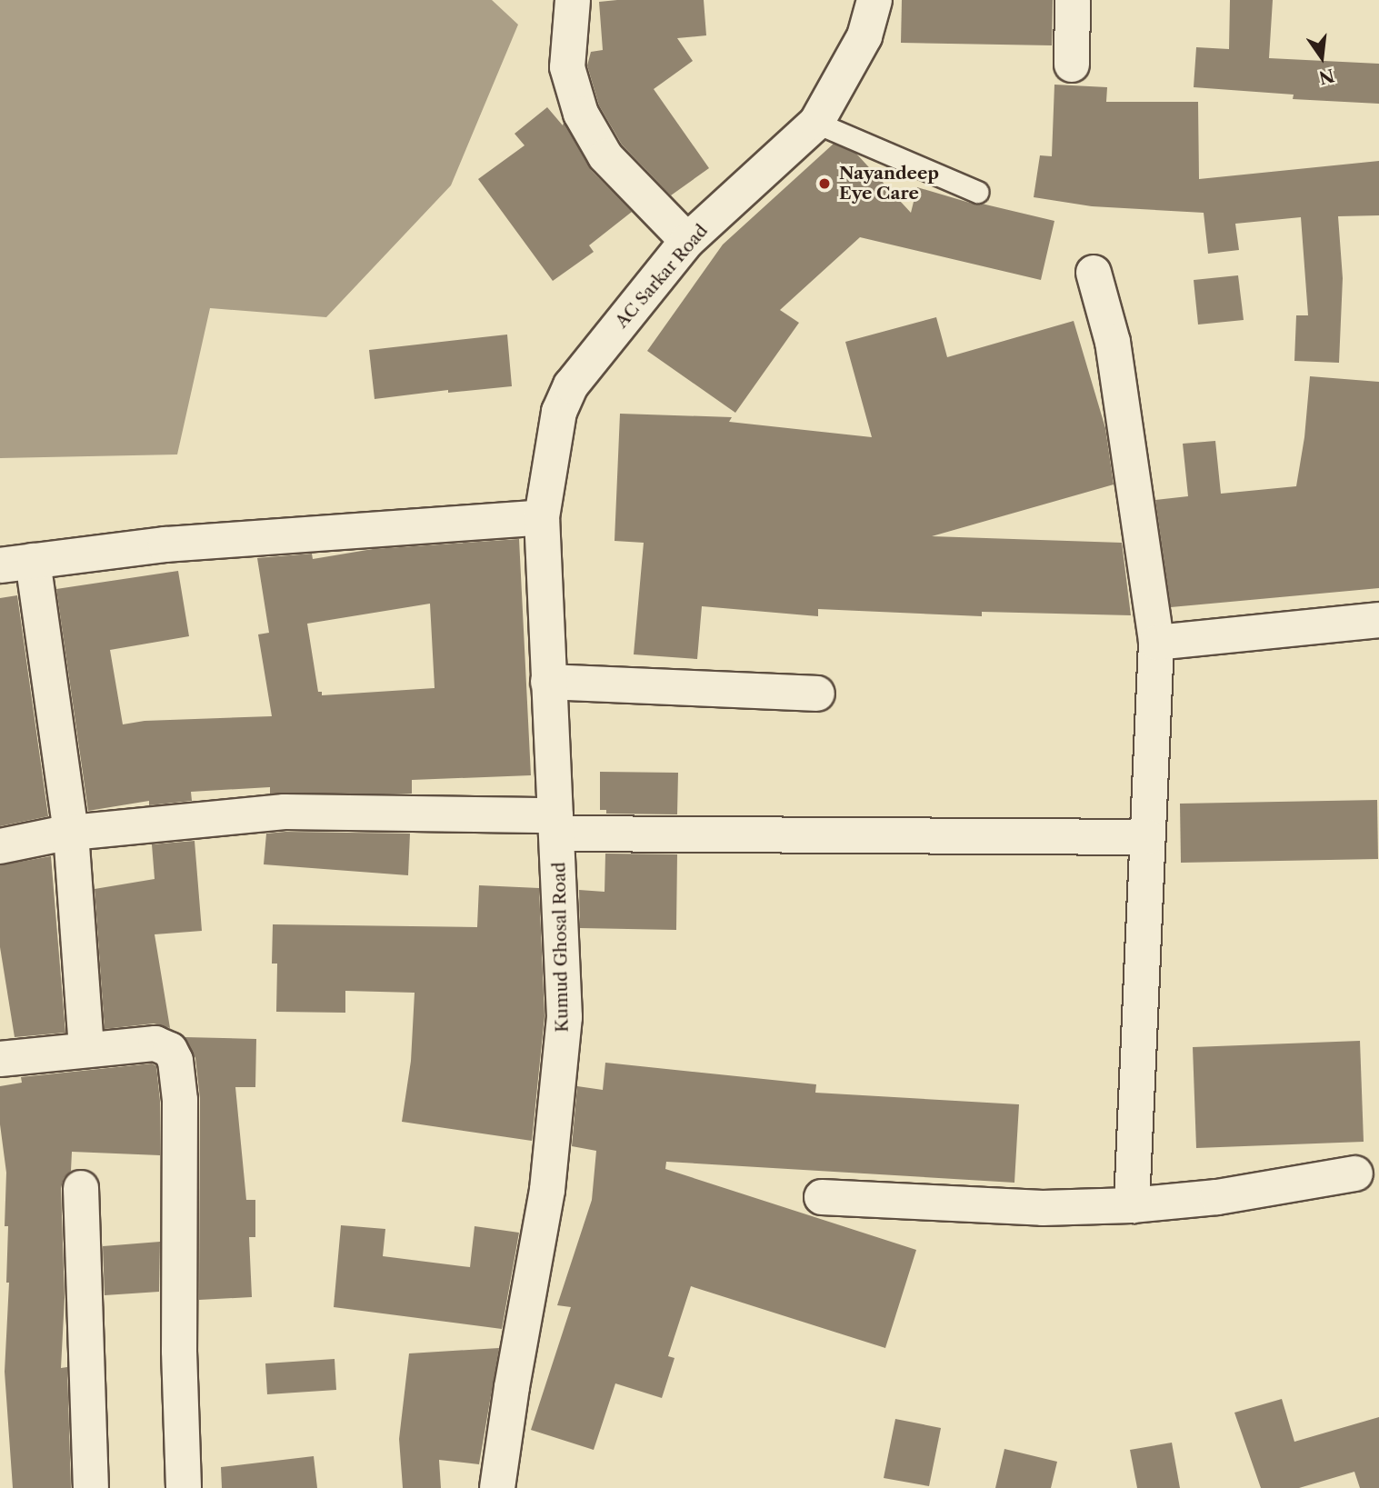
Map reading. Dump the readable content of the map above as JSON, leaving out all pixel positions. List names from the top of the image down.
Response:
{
  "streets": {
    "street": ["AC Sarkar Road", "Kumud Ghosal Road"]
  },
  "crossings": [
    ["AC Sarkar Road", "Kumud Ghosal Road"]
  ],
  "places": ["Nayandeep Eye Care"],
  "north": "bottom"
}
